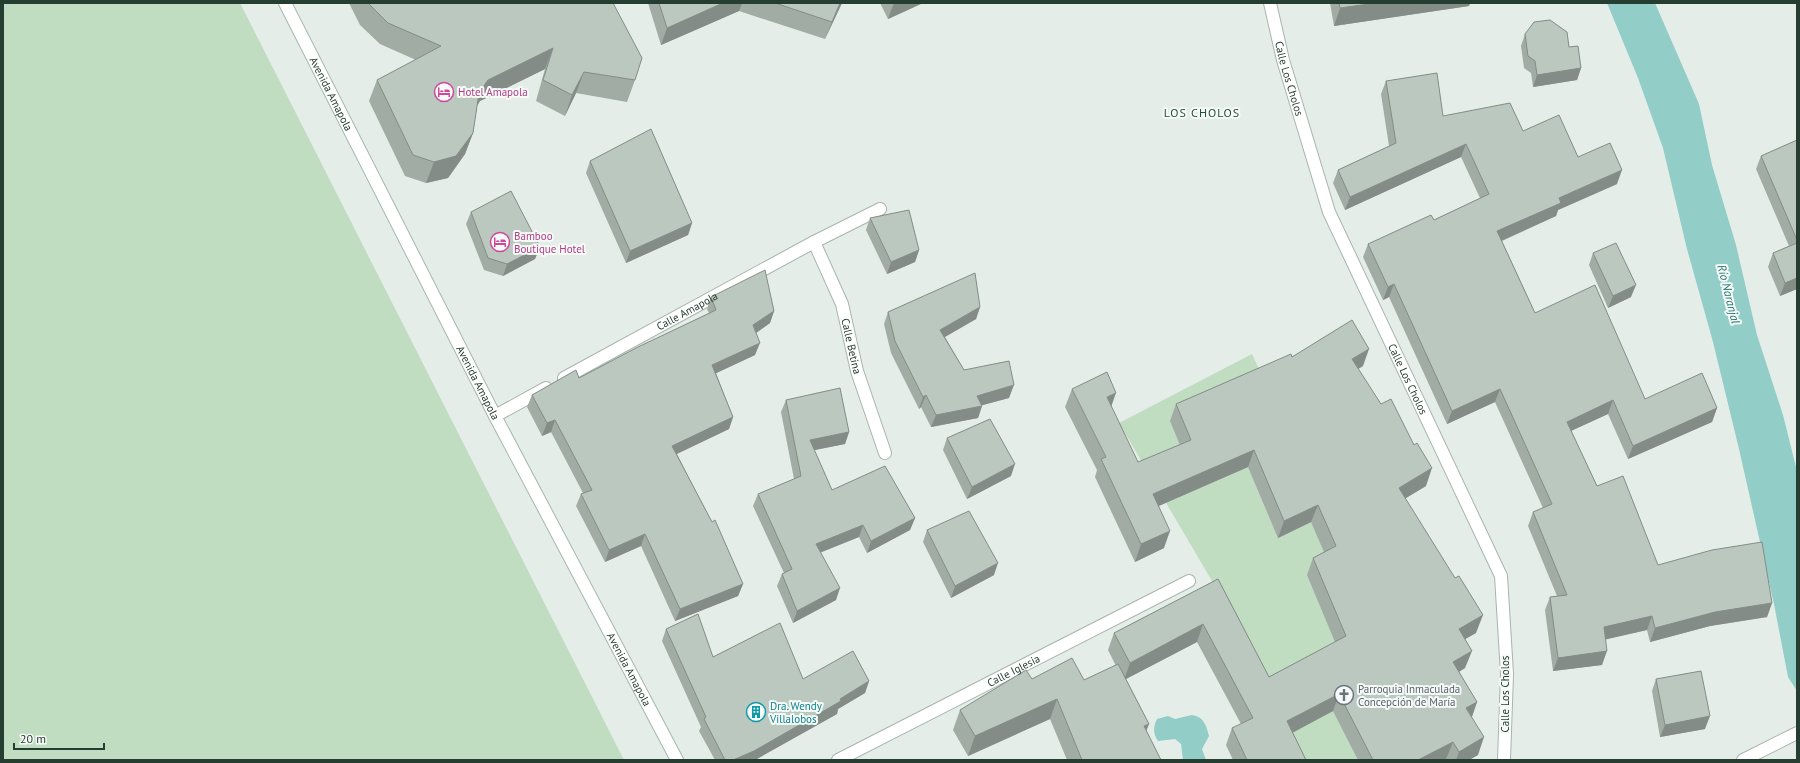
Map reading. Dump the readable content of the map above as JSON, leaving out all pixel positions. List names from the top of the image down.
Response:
{
  "streets": {
    "street": [
      "Calle Los Cholos",
      "Avenida Amapola",
      "Calle Amapola",
      "Calle Betina",
      "Calle Iglesia"
    ]
  },
  "crossings": [
    ["Avenida Amapola", "Calle Amapola"],
    ["Calle Amapola", "Calle Betina"]
  ],
  "districts": ["LOS CHOLOS"],
  "water": ["Río Naranjal"],
  "places": {
    "hotel": ["Hotel Amapola", "Bamboo Boutique Hotel"],
    "church": ["Parroquia Inmaculada Concepción de María"],
    "building": ["Dra. Wendy Villalobos"]
  },
  "scale_bar": "20 m"
}
